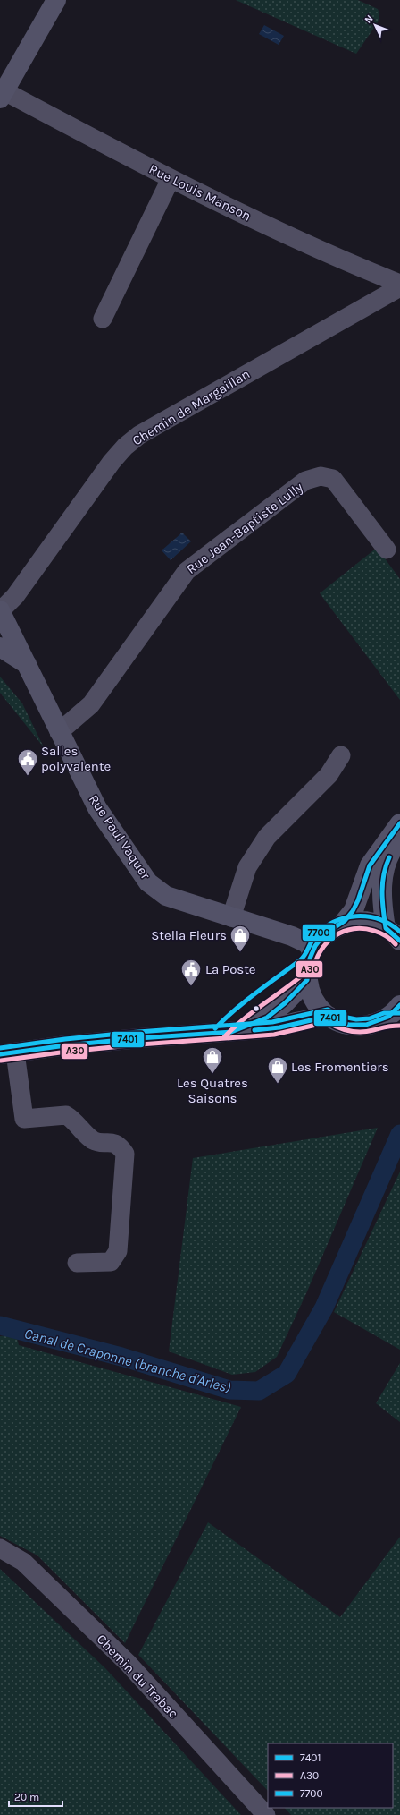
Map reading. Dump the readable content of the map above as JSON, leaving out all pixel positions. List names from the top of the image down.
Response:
{
  "streets": {
    "main road": ["Rue Paul Vaquer"],
    "street": [
      "Rue Louis Manson",
      "Chemin de Margaillan",
      "Rue Jean-Baptiste Lully",
      "Chemin du Trabac"
    ]
  },
  "crossings": [
    ["Chemin de Margaillan", "Rue Paul Vaquer"],
    ["Rue Jean-Baptiste Lully", "Rue Paul Vaquer"]
  ],
  "water": ["Canal de Craponne (branche d'Arles)"],
  "places": {
    "public building": ["Salles polyvalente", "La Poste"],
    "shop": ["Stella Fleurs", "Les Quatres Saisons", "Les Fromentiers"]
  },
  "lines": ["transit line 7401", "transit line 7700", "transit line A30"],
  "legend": ["7401", "A30", "7700"],
  "scale_bar": "20 m",
  "north": "top left"
}
